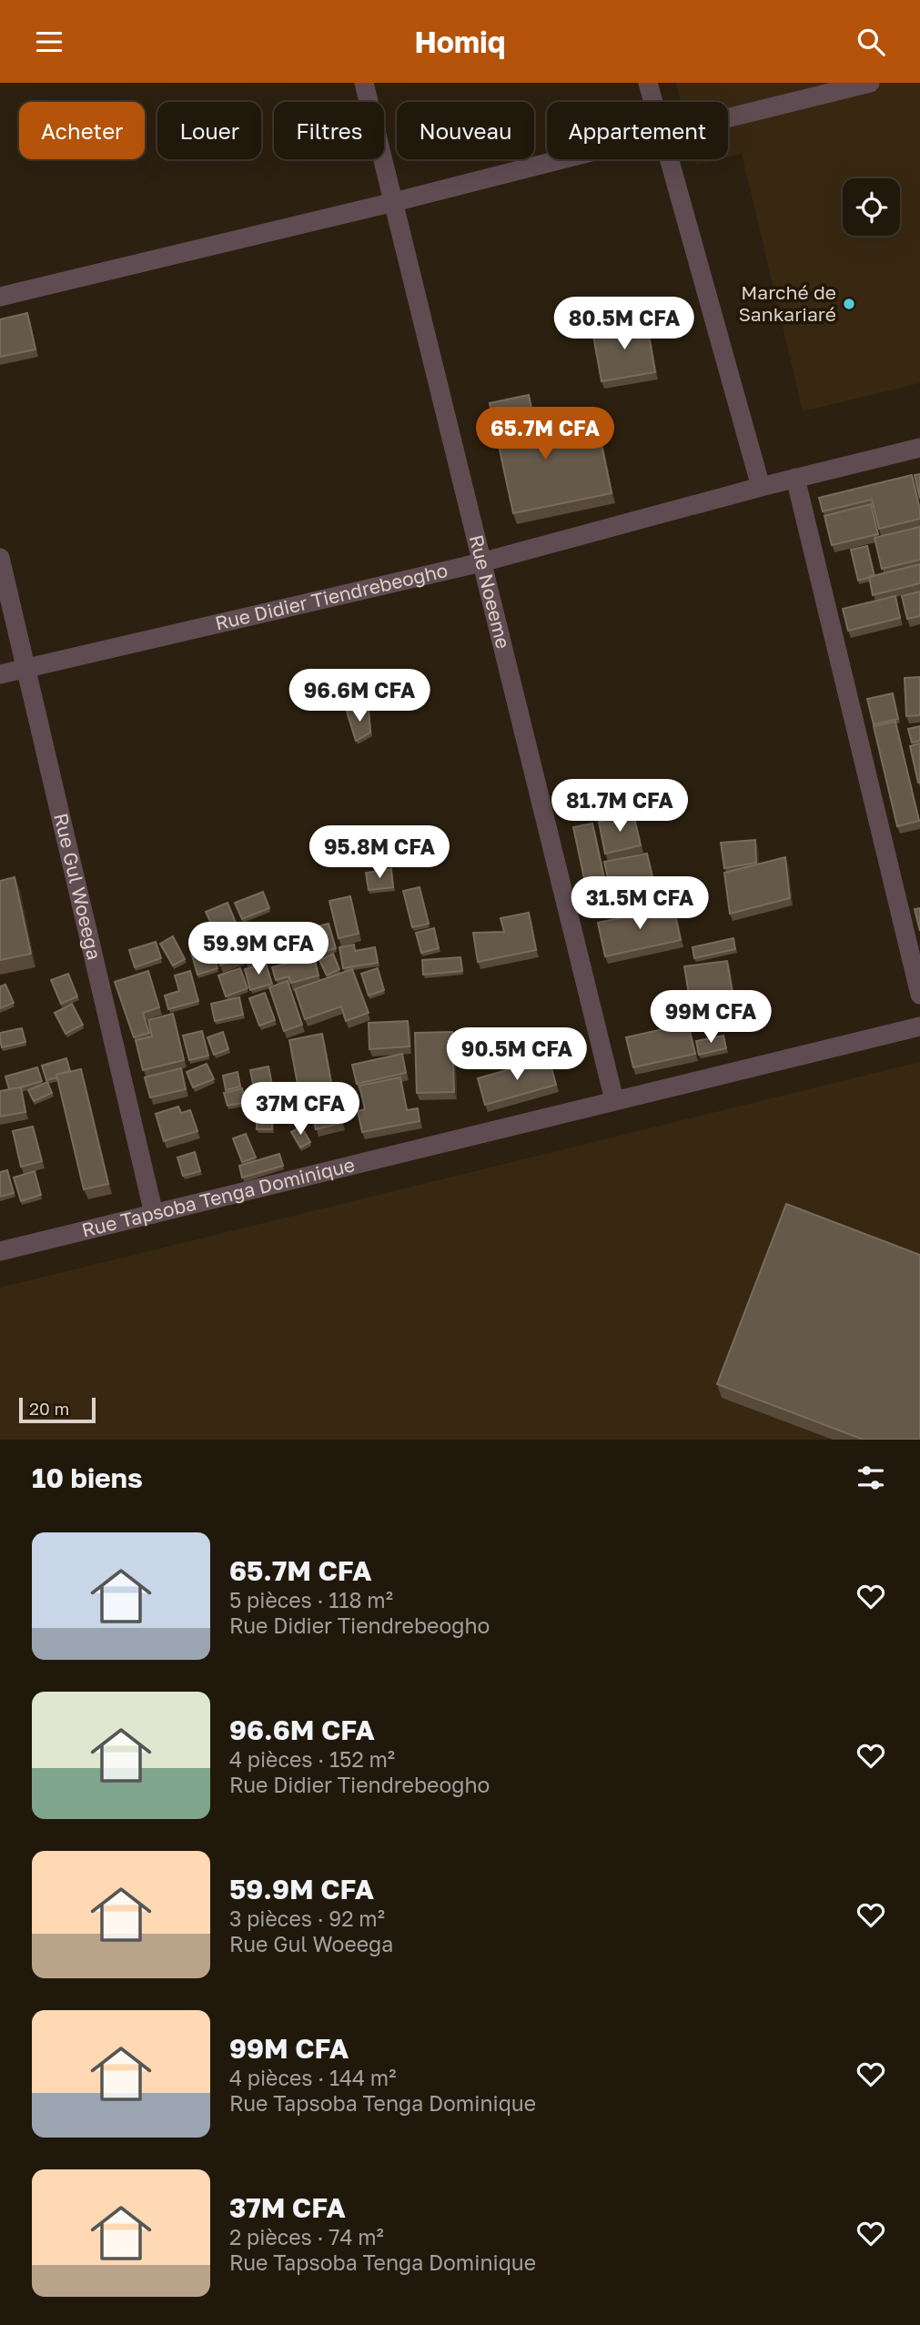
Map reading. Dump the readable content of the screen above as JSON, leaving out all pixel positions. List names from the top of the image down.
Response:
{
  "streets": {
    "street": [
      "Rue Noeeme",
      "Rue Didier Tiendrebeogho",
      "Rue Gul Woeega",
      "Rue Tapsoba Tenga Dominique"
    ]
  },
  "crossings": [
    ["Rue Noeeme", "Rue Didier Tiendrebeogho"],
    ["Rue Noeeme", "Rue Tapsoba Tenga Dominique"],
    ["Rue Didier Tiendrebeogho", "Rue Gul Woeega"],
    ["Rue Gul Woeega", "Rue Tapsoba Tenga Dominique"]
  ],
  "places": ["Marché de Sankariaré"],
  "scale_bar": "20 m",
  "page": {
    "header": "Homiq",
    "chip": [
      "Acheter",
      "Louer",
      "Filtres",
      "Nouveau",
      "Appartement"
    ],
    "price": [
      "80.5M CFA",
      "65.7M CFA",
      "96.6M CFA",
      "81.7M CFA",
      "95.8M CFA",
      "31.5M CFA",
      "59.9M CFA",
      "99M CFA",
      "90.5M CFA",
      "37M CFA"
    ],
    "scale": "20 m",
    "heading": "10 biens",
    "list": [
      {
        "name": "65.7M CFA",
        "note": "5 pièces · 118 m² · Rue Didier Tiendrebeogho"
      },
      {
        "name": "96.6M CFA",
        "note": "4 pièces · 152 m² · Rue Didier Tiendrebeogho"
      },
      {
        "name": "59.9M CFA",
        "note": "3 pièces · 92 m² · Rue Gul Woeega"
      },
      {
        "name": "99M CFA",
        "note": "4 pièces · 144 m² · Rue Tapsoba Tenga Dominique"
      },
      {
        "name": "37M CFA",
        "note": "2 pièces · 74 m² · Rue Tapsoba Tenga Dominique"
      }
    ]
  }
}
